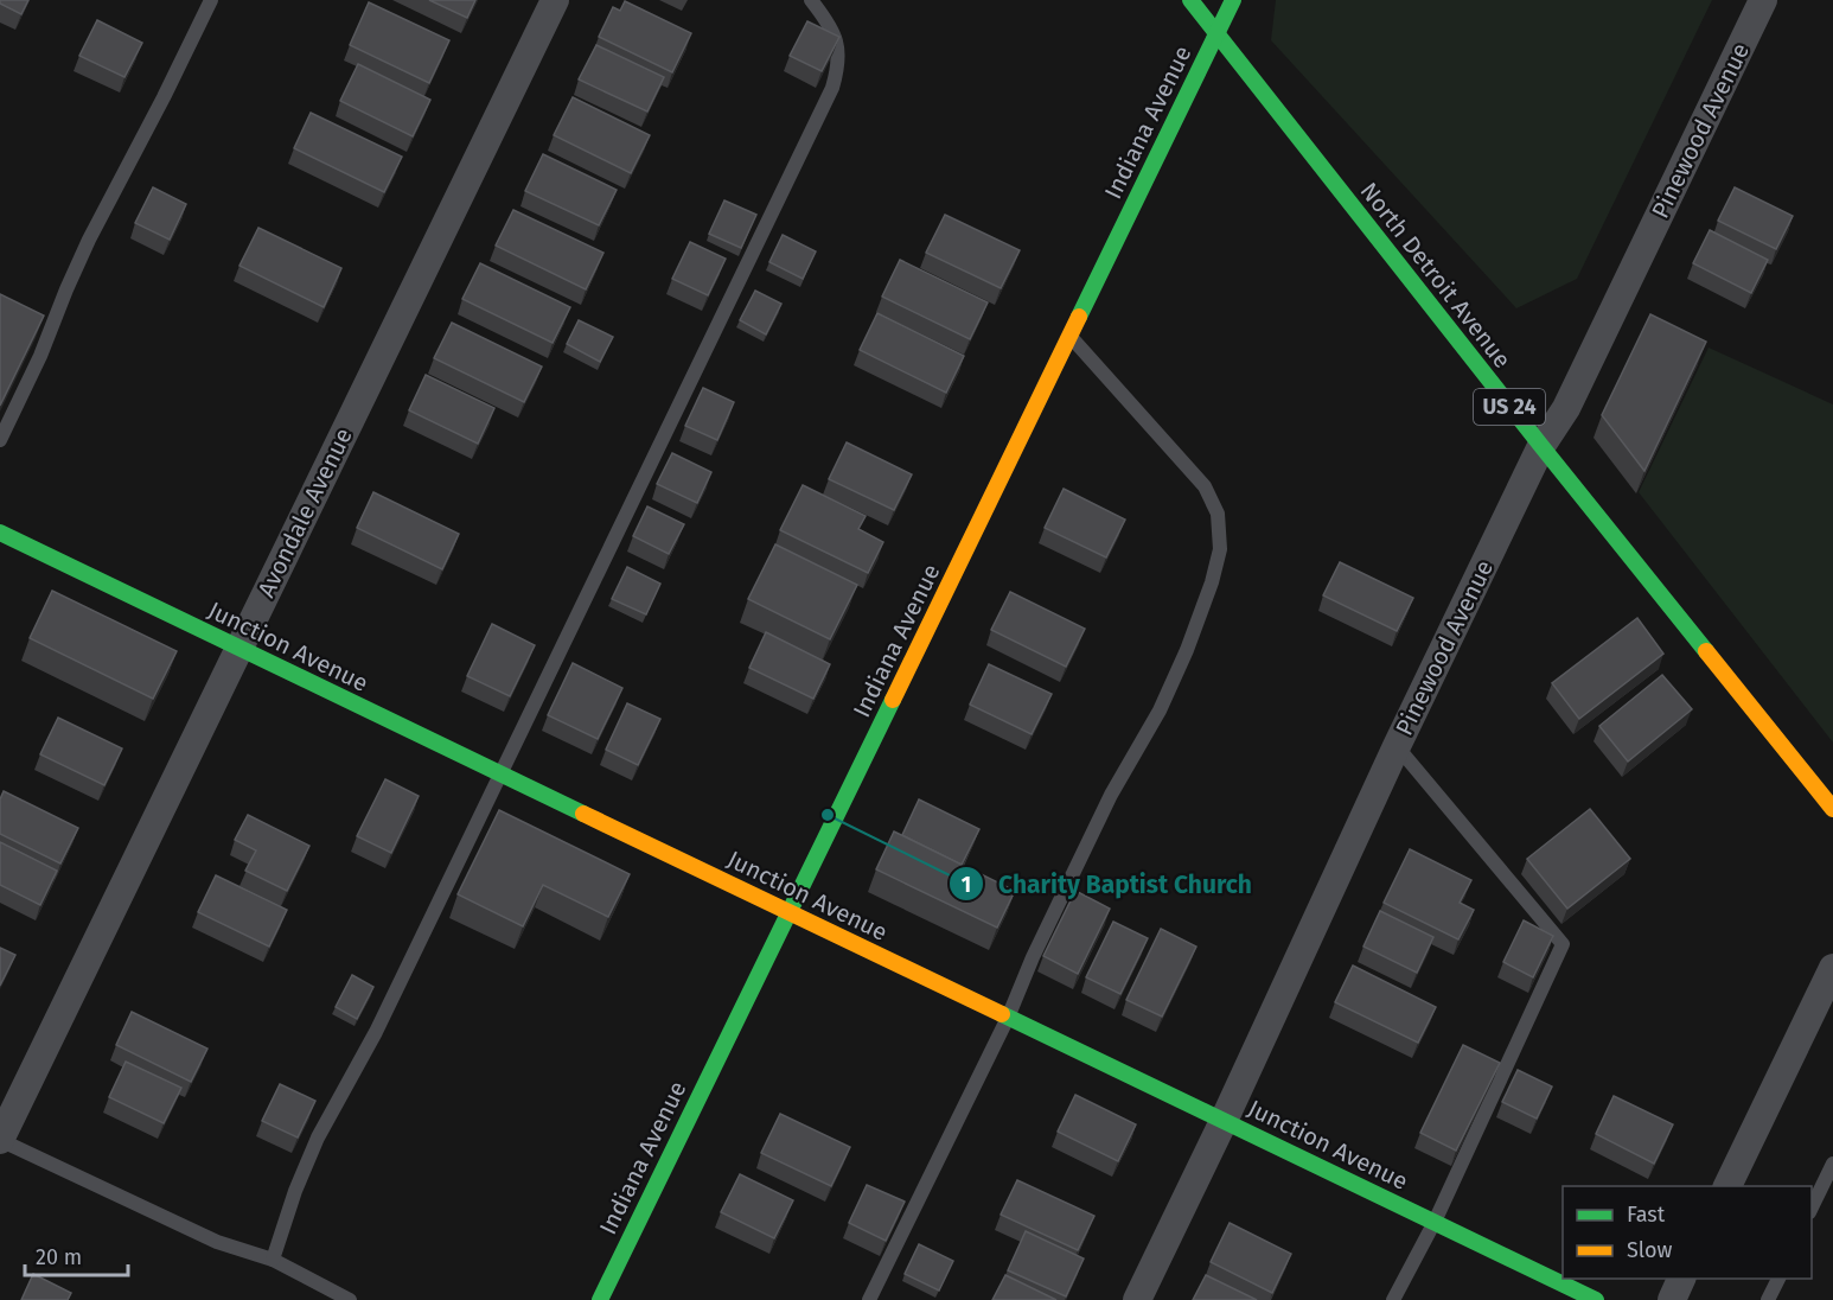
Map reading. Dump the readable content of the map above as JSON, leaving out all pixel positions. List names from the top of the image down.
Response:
{
  "streets": {
    "street": [
      "Indiana Avenue",
      "Pinewood Avenue",
      "North Detroit Avenue",
      "US 24",
      "Avondale Avenue",
      "Junction Avenue"
    ]
  },
  "crossings": [
    ["Indiana Avenue", "North Detroit Avenue"],
    ["Indiana Avenue", "Junction Avenue"],
    ["Pinewood Avenue", "North Detroit Avenue"],
    ["Pinewood Avenue", "Junction Avenue"],
    ["Avondale Avenue", "Junction Avenue"]
  ],
  "places": ["Charity Baptist Church"],
  "legend": ["Fast", "Slow"],
  "scale_bar": "20 m"
}
